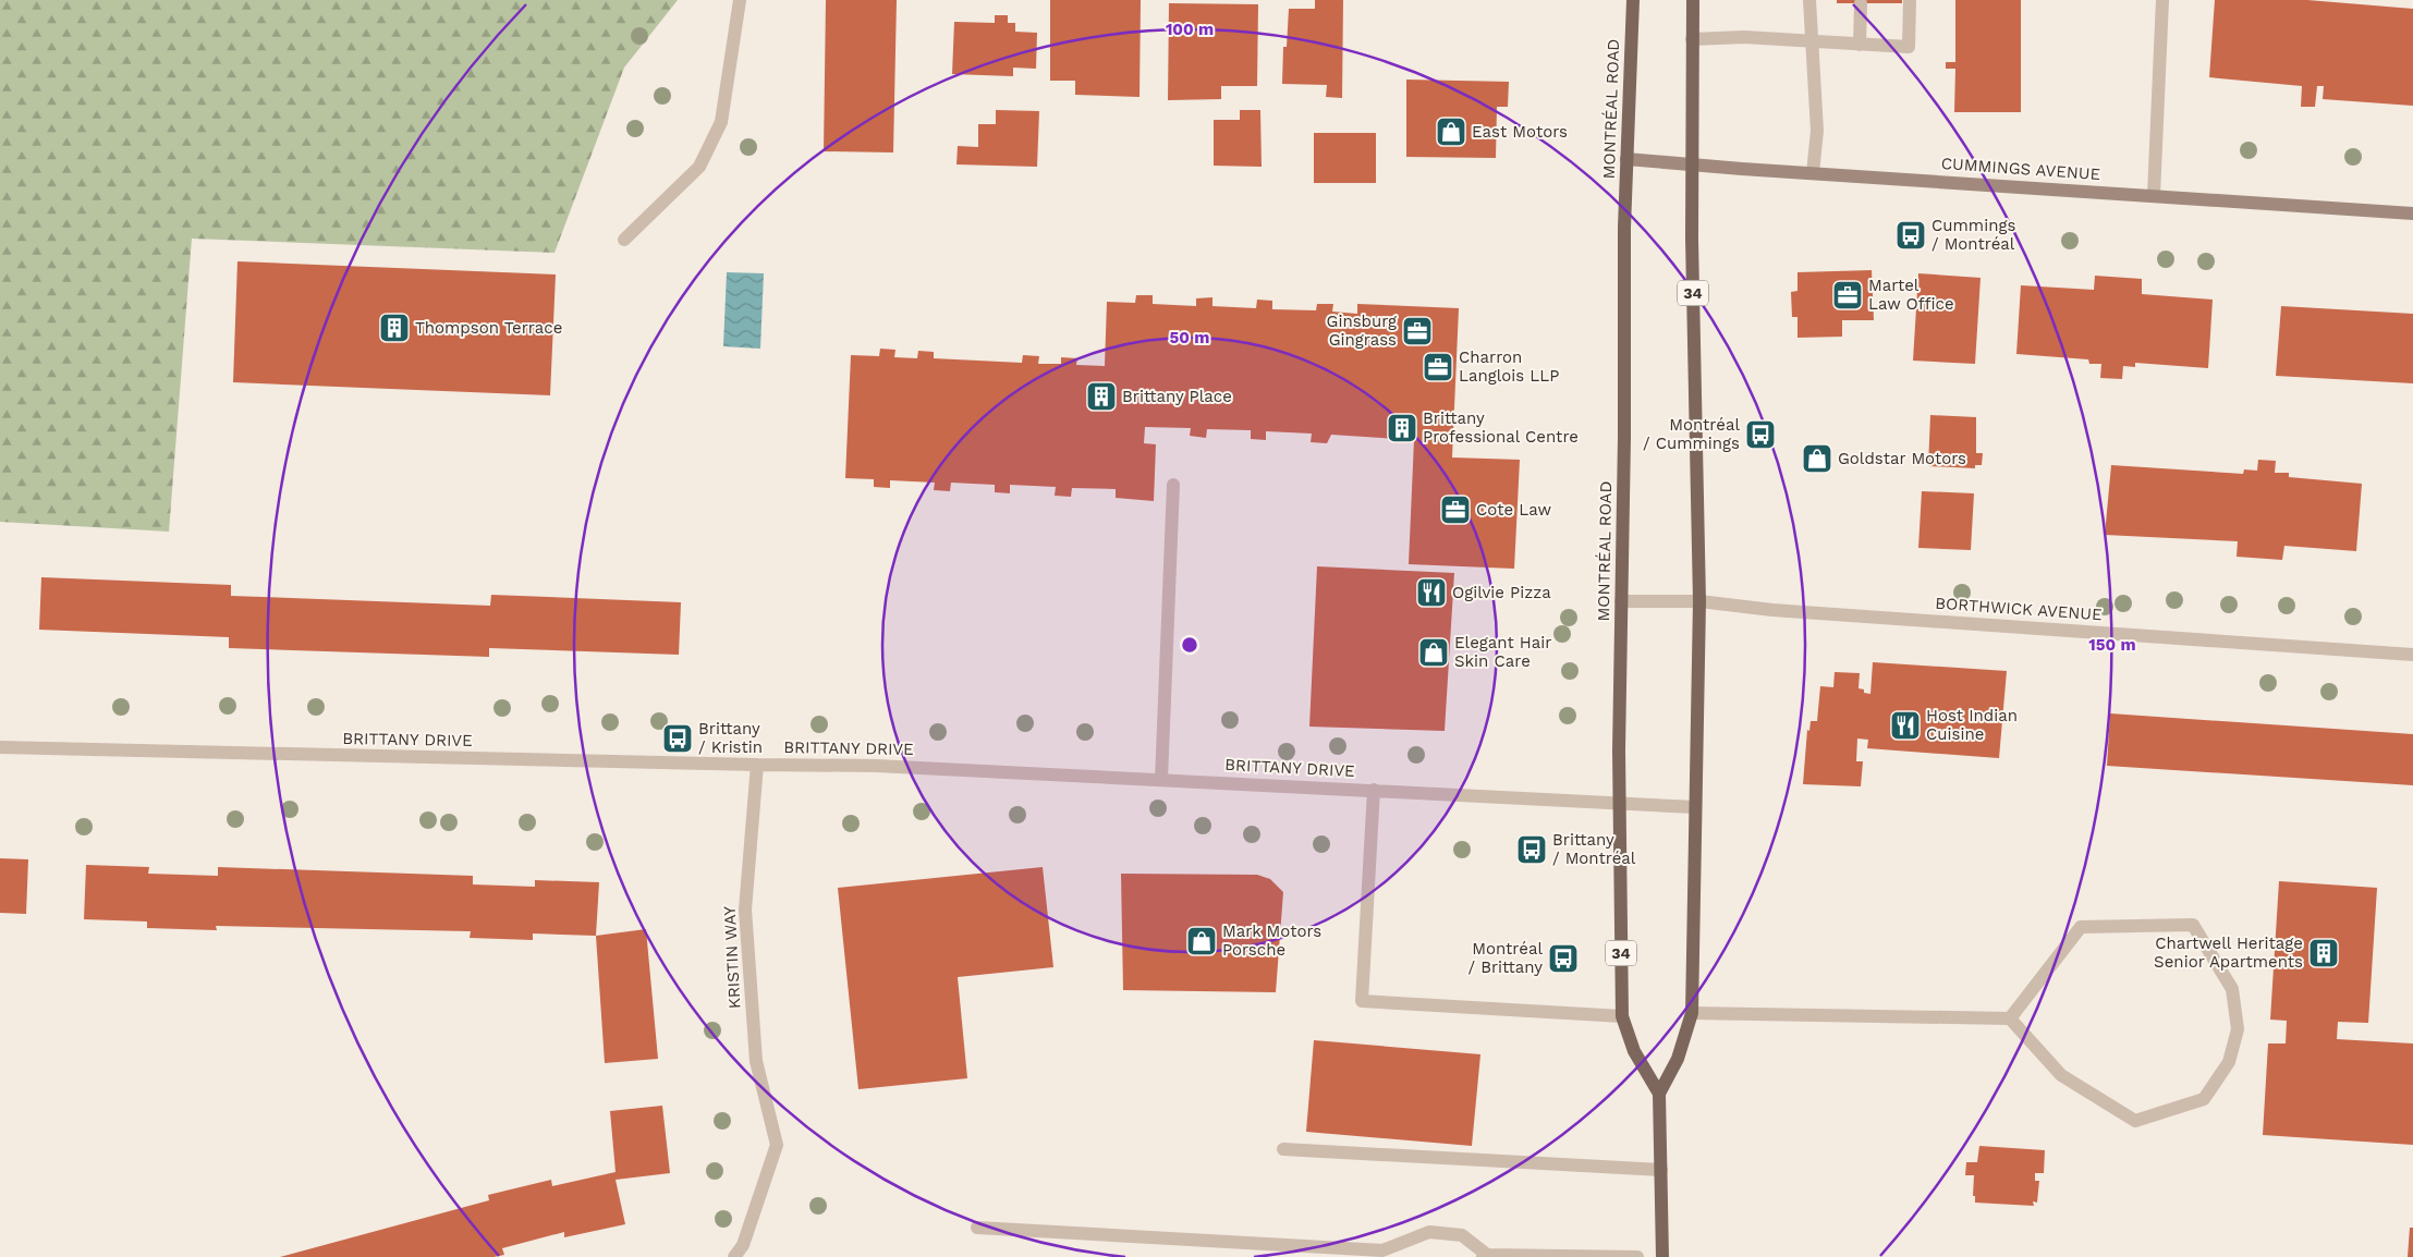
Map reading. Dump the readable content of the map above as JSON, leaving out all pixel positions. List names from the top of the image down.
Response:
{
  "streets": {
    "main road": ["MONTRÉAL ROAD", "34"],
    "street": [
      "CUMMINGS AVENUE",
      "BORTHWICK AVENUE",
      "BRITTANY DRIVE",
      "KRISTIN WAY"
    ]
  },
  "crossings": [
    ["MONTRÉAL ROAD", "CUMMINGS AVENUE"],
    ["MONTRÉAL ROAD", "BORTHWICK AVENUE"],
    ["MONTRÉAL ROAD", "BRITTANY DRIVE"],
    ["BRITTANY DRIVE", "KRISTIN WAY"]
  ],
  "places": {
    "shop": [
      "East Motors",
      "Goldstar Motors",
      "Elegant Hair Skin Care",
      "Mark Motors Porsche"
    ],
    "bus stop": [
      "Cummings / Montréal",
      "Montréal / Cummings",
      "Brittany / Kristin",
      "Brittany / Montréal",
      "Montréal / Brittany"
    ],
    "office": [
      "Martel Law Office",
      "Ginsburg Gingrass",
      "Charron Langlois LLP",
      "Cote Law"
    ],
    "building": [
      "Thompson Terrace",
      "Brittany Place",
      "Brittany Professional Centre",
      "Chartwell Heritage Senior Apartments"
    ],
    "restaurant": ["Ogilvie Pizza", "Host Indian Cuisine"]
  },
  "rings": ["100 m", "50 m", "150 m"]
}
